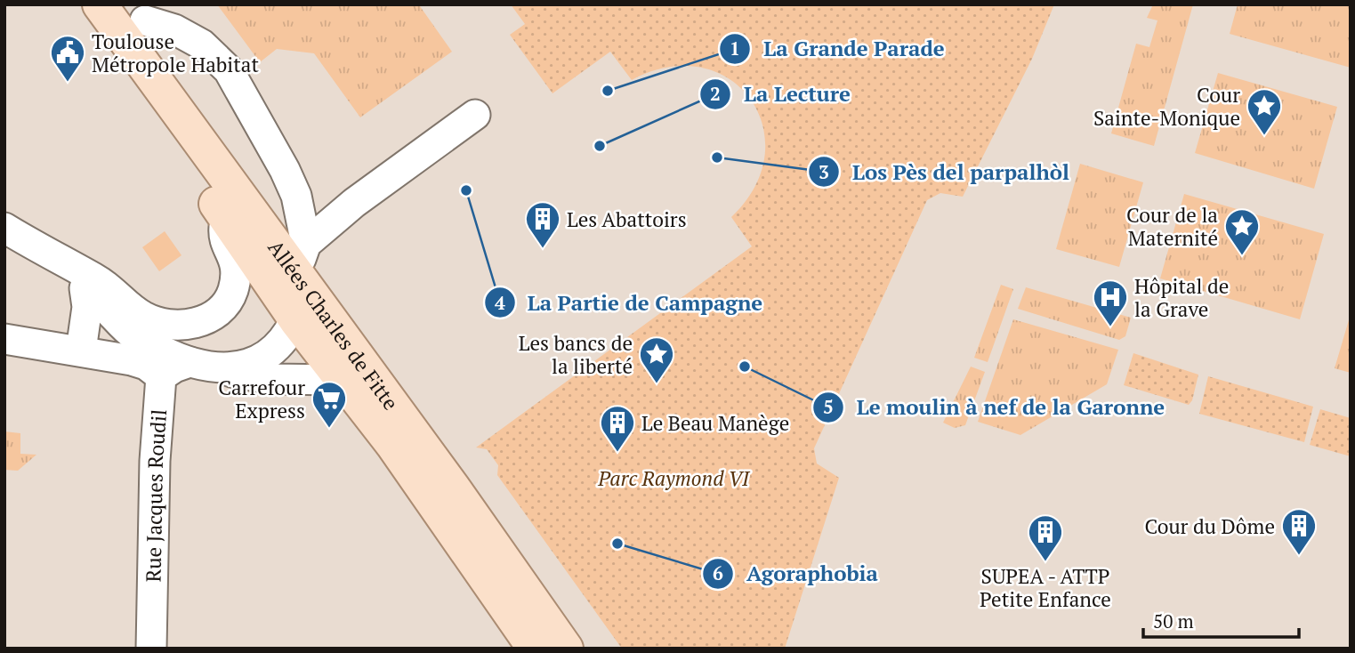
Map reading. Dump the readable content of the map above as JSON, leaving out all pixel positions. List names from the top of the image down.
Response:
{
  "streets": {
    "main road": ["Allées Charles de Fitte"],
    "street": ["Rue Jacques Roudil"]
  },
  "parks": ["Parc Raymond VI"],
  "places": {
    "public building": ["Toulouse Métropole Habitat"],
    "other": [
      "La Grande Parade",
      "La Lecture",
      "Los Pès del parpalhòl",
      "La Partie de Campagne",
      "Le moulin à nef de la Garonne",
      "Agoraphobia"
    ],
    "place": ["Cour Sainte-Monique", "Cour de la Maternité", "Les bancs de la liberté"],
    "building": [
      "Les Abattoirs",
      "Le Beau Manège",
      "Cour du Dôme",
      "SUPEA - ATTP Petite Enfance"
    ],
    "hospital": ["Hôpital de la Grave"],
    "supermarket": ["Carrefour Express"]
  },
  "scale_bar": "50 m"
}
